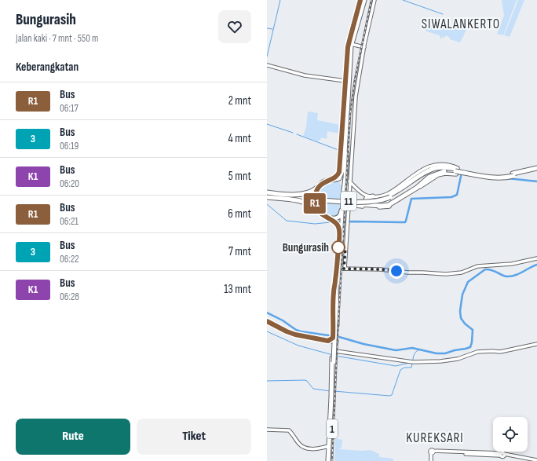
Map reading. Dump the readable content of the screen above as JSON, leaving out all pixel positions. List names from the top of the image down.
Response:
{
  "streets": {
    "highway": ["11", "1"]
  },
  "districts": ["SIWALANKERTO", "KUREKSARI"],
  "places": ["Bungurasih"],
  "lines": ["bus line R1"],
  "page": {
    "heading": [
      ["Bungurasih", "Jalan kaki · 7 mnt · 550 m"],
      "Keberangkatan"
    ],
    "on_map": "R1",
    "list": [
      {
        "mark": "R1",
        "name": "Bus",
        "note": "06:17",
        "value": "2 mnt"
      },
      {
        "mark": "3",
        "name": "Bus",
        "note": "06:19",
        "value": "4 mnt"
      },
      {
        "mark": "K1",
        "name": "Bus",
        "note": "06:20",
        "value": "5 mnt"
      },
      {
        "mark": "R1",
        "name": "Bus",
        "note": "06:21",
        "value": "6 mnt"
      },
      {
        "mark": "3",
        "name": "Bus",
        "note": "06:22",
        "value": "7 mnt"
      },
      {
        "mark": "K1",
        "name": "Bus",
        "note": "06:28",
        "value": "13 mnt"
      }
    ],
    "buttons": ["Rute", "Tiket"]
  }
}
